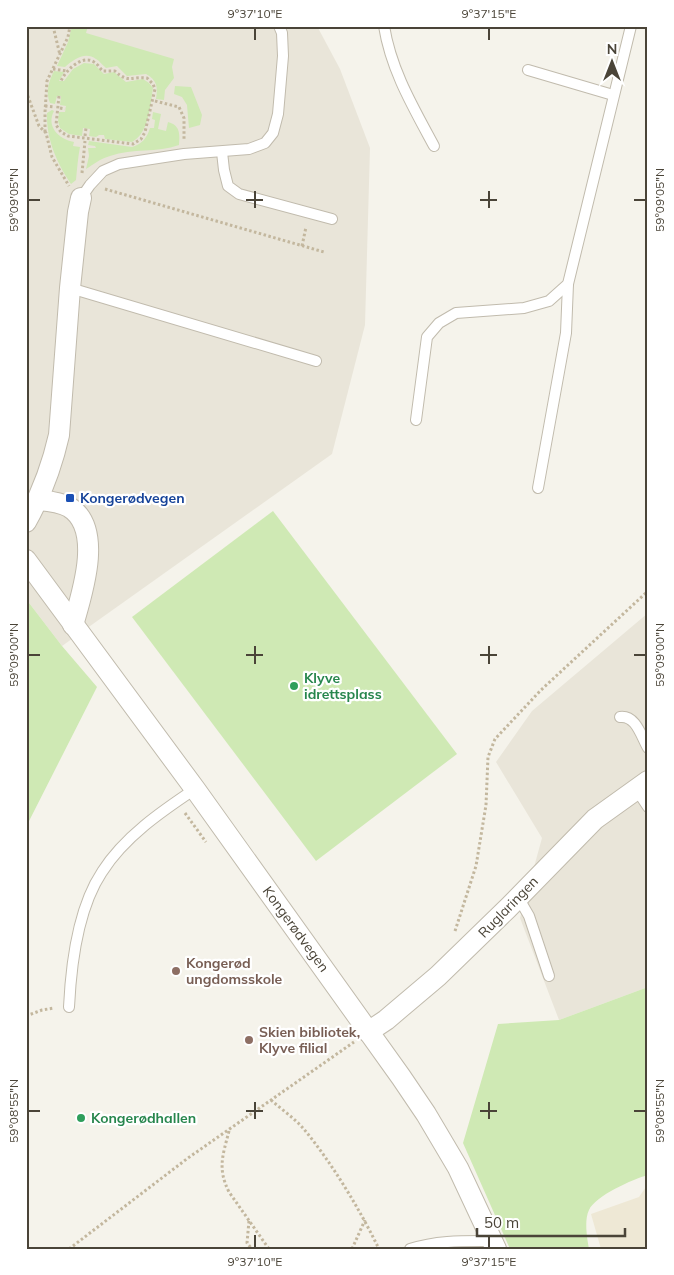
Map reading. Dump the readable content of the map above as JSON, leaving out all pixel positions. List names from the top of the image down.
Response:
{
  "streets": {
    "street": ["Ruglaringen", "Kongerødvegen"]
  },
  "crossings": [
    ["Ruglaringen", "Kongerødvegen"]
  ],
  "places": {
    "transit": ["Kongerødvegen"],
    "other": [
      "Klyve idrettsplass",
      "Kongerød ungdomsskole",
      "Skien bibliotek, Klyve filial",
      "Kongerødhallen"
    ]
  },
  "scale_bar": "50 m",
  "north": "top",
  "coordinates": [
    "9°37'10\"E",
    "9°37'15\"E",
    "59°09'05\"N",
    "59°09'00\"N",
    "59°08'55\"N"
  ]
}
